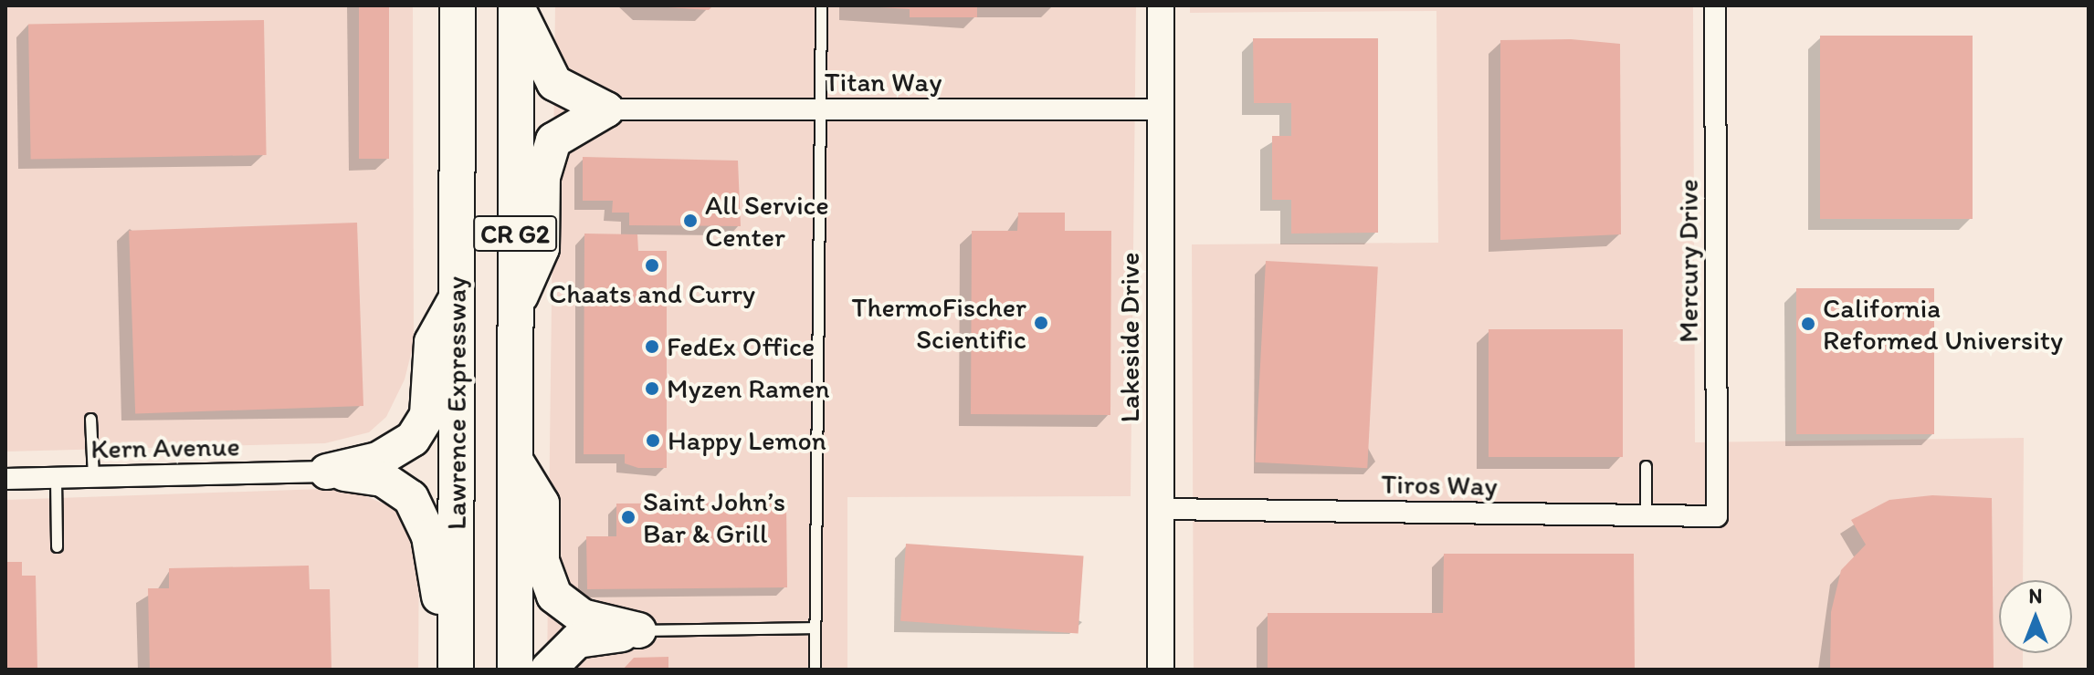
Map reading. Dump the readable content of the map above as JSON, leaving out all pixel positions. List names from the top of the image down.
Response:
{
  "streets": {
    "highway": ["CR G2", "Lawrence Expressway"],
    "street": [
      "Titan Way",
      "Mercury Drive",
      "Lakeside Drive",
      "Kern Avenue",
      "Tiros Way"
    ]
  },
  "crossings": [
    ["Titan Way", "Lakeside Drive"],
    ["Mercury Drive", "Tiros Way"],
    ["Lakeside Drive", "Tiros Way"]
  ],
  "places": [
    "All Service Center",
    "Chaats and Curry",
    "ThermoFischer Scientific",
    "California Reformed University",
    "FedEx Office",
    "Myzen Ramen",
    "Happy Lemon",
    "Saint John’s Bar & Grill"
  ],
  "north": "top"
}
